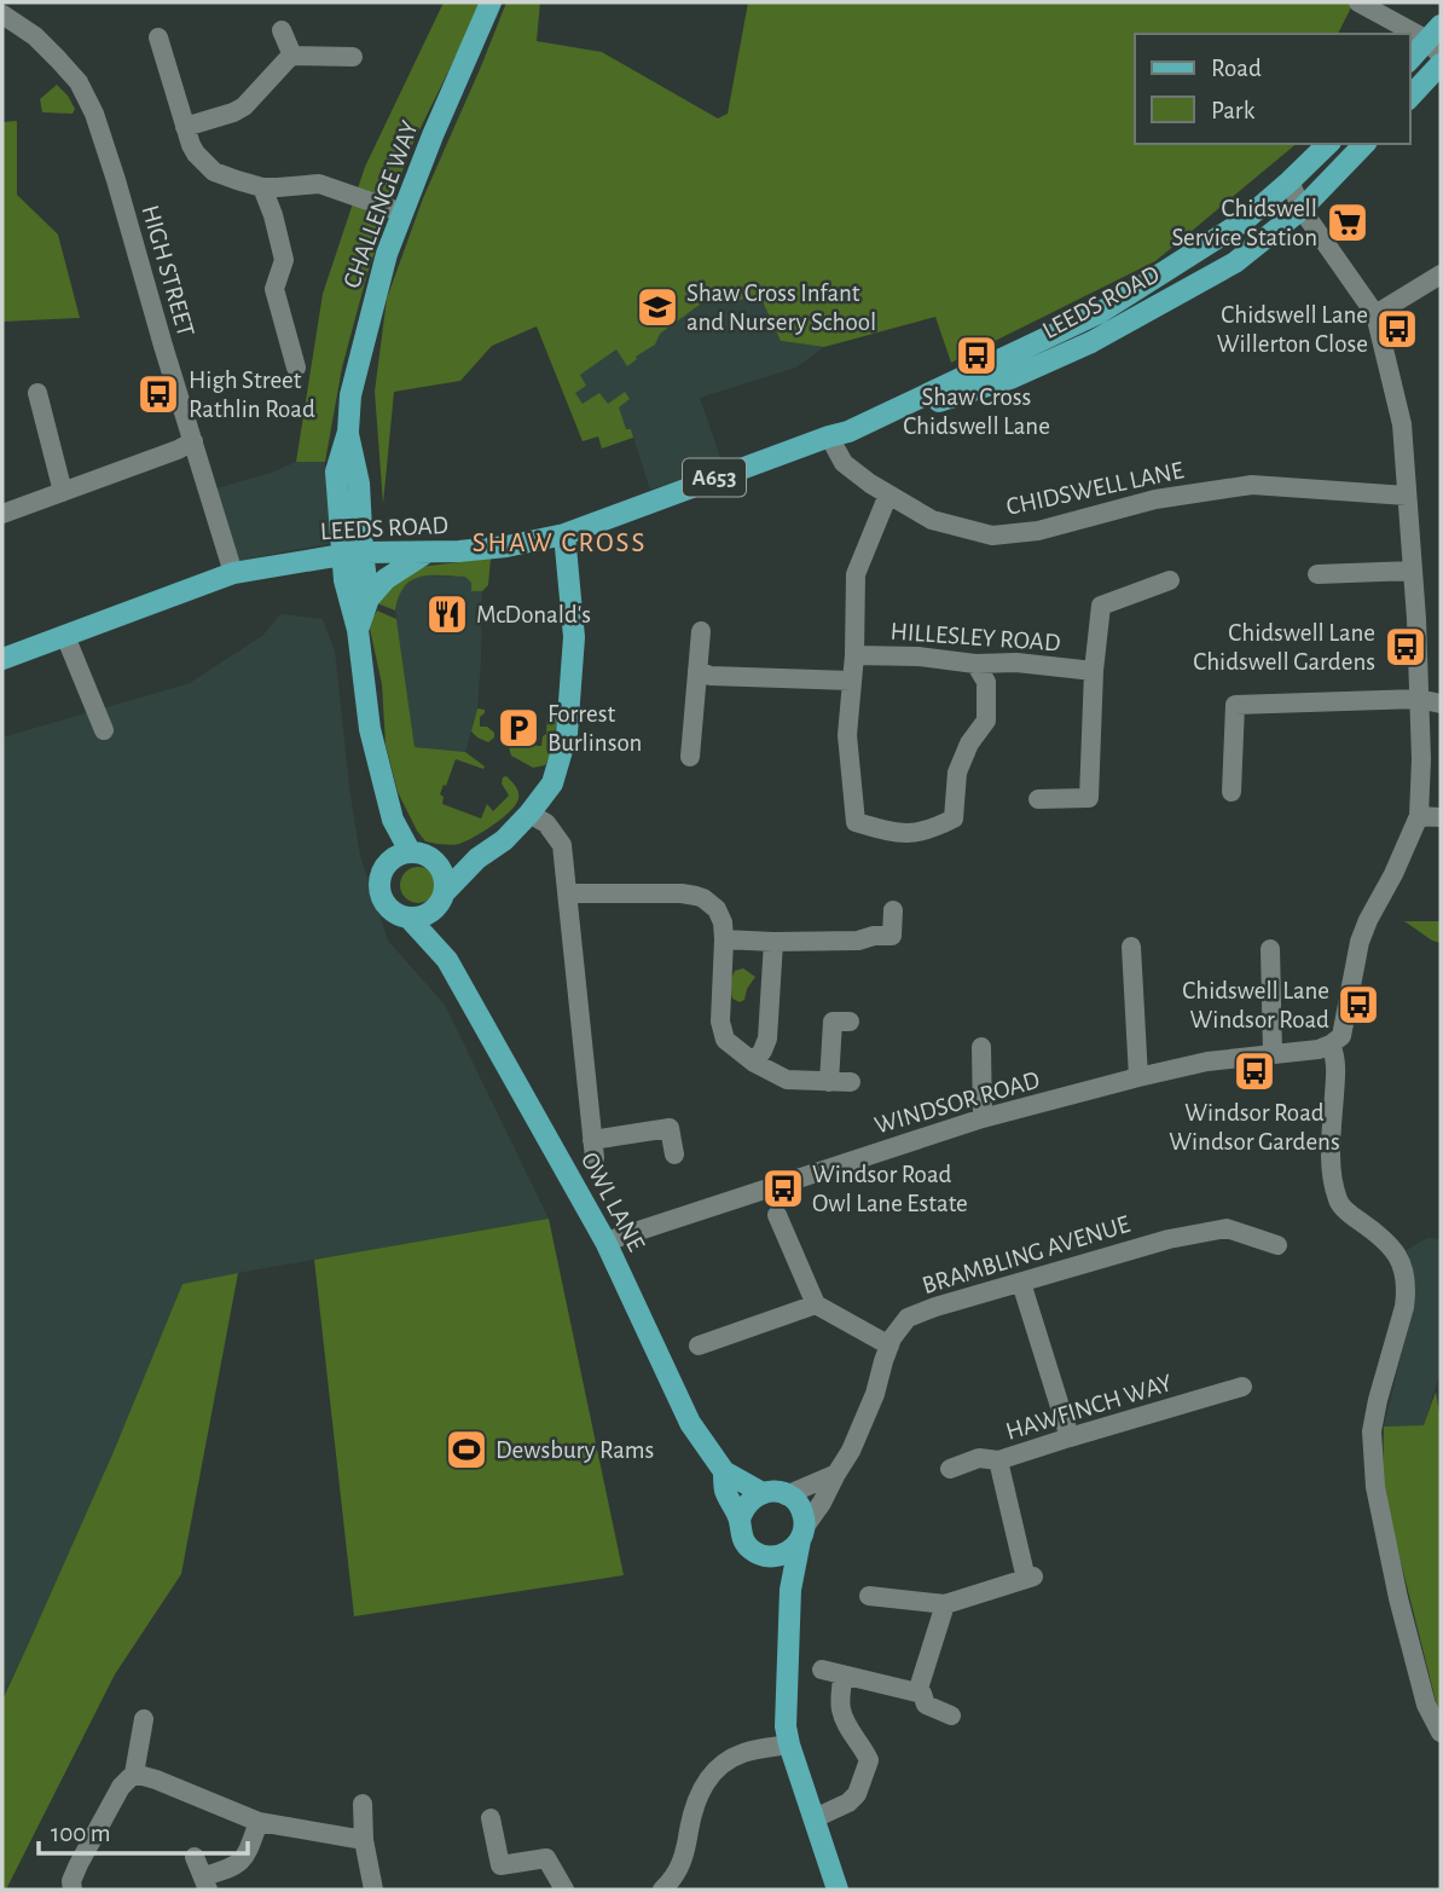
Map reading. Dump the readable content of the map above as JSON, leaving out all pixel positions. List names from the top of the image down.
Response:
{
  "streets": {
    "main road": [
      "CHALLENGE WAY",
      "LEEDS ROAD",
      "A653",
      "OWL LANE"
    ],
    "street": [
      "HIGH STREET",
      "CHIDSWELL LANE",
      "HILLESLEY ROAD",
      "WINDSOR ROAD",
      "BRAMBLING AVENUE",
      "HAWFINCH WAY"
    ]
  },
  "crossings": [
    ["CHALLENGE WAY", "LEEDS ROAD"],
    ["HIGH STREET", "LEEDS ROAD"],
    ["LEEDS ROAD", "CHIDSWELL LANE"],
    ["WINDSOR ROAD", "OWL LANE"],
    ["OWL LANE", "BRAMBLING AVENUE"]
  ],
  "districts": ["SHAW CROSS"],
  "places": {
    "supermarket": ["Chidswell Service Station"],
    "school or university": ["Shaw Cross Infant and Nursery School"],
    "bus stop": [
      "Chidswell Lane Willerton Close",
      "Shaw Cross Chidswell Lane",
      "High Street Rathlin Road",
      "Chidswell Lane Chidswell Gardens",
      "Chidswell Lane Windsor Road",
      "Windsor Road Windsor Gardens",
      "Windsor Road Owl Lane Estate"
    ],
    "restaurant": ["McDonald's"],
    "parking": ["Forrest Burlinson"],
    "sports": ["Dewsbury Rams"]
  },
  "legend": ["Road", "Park"],
  "scale_bar": "100 m"
}
